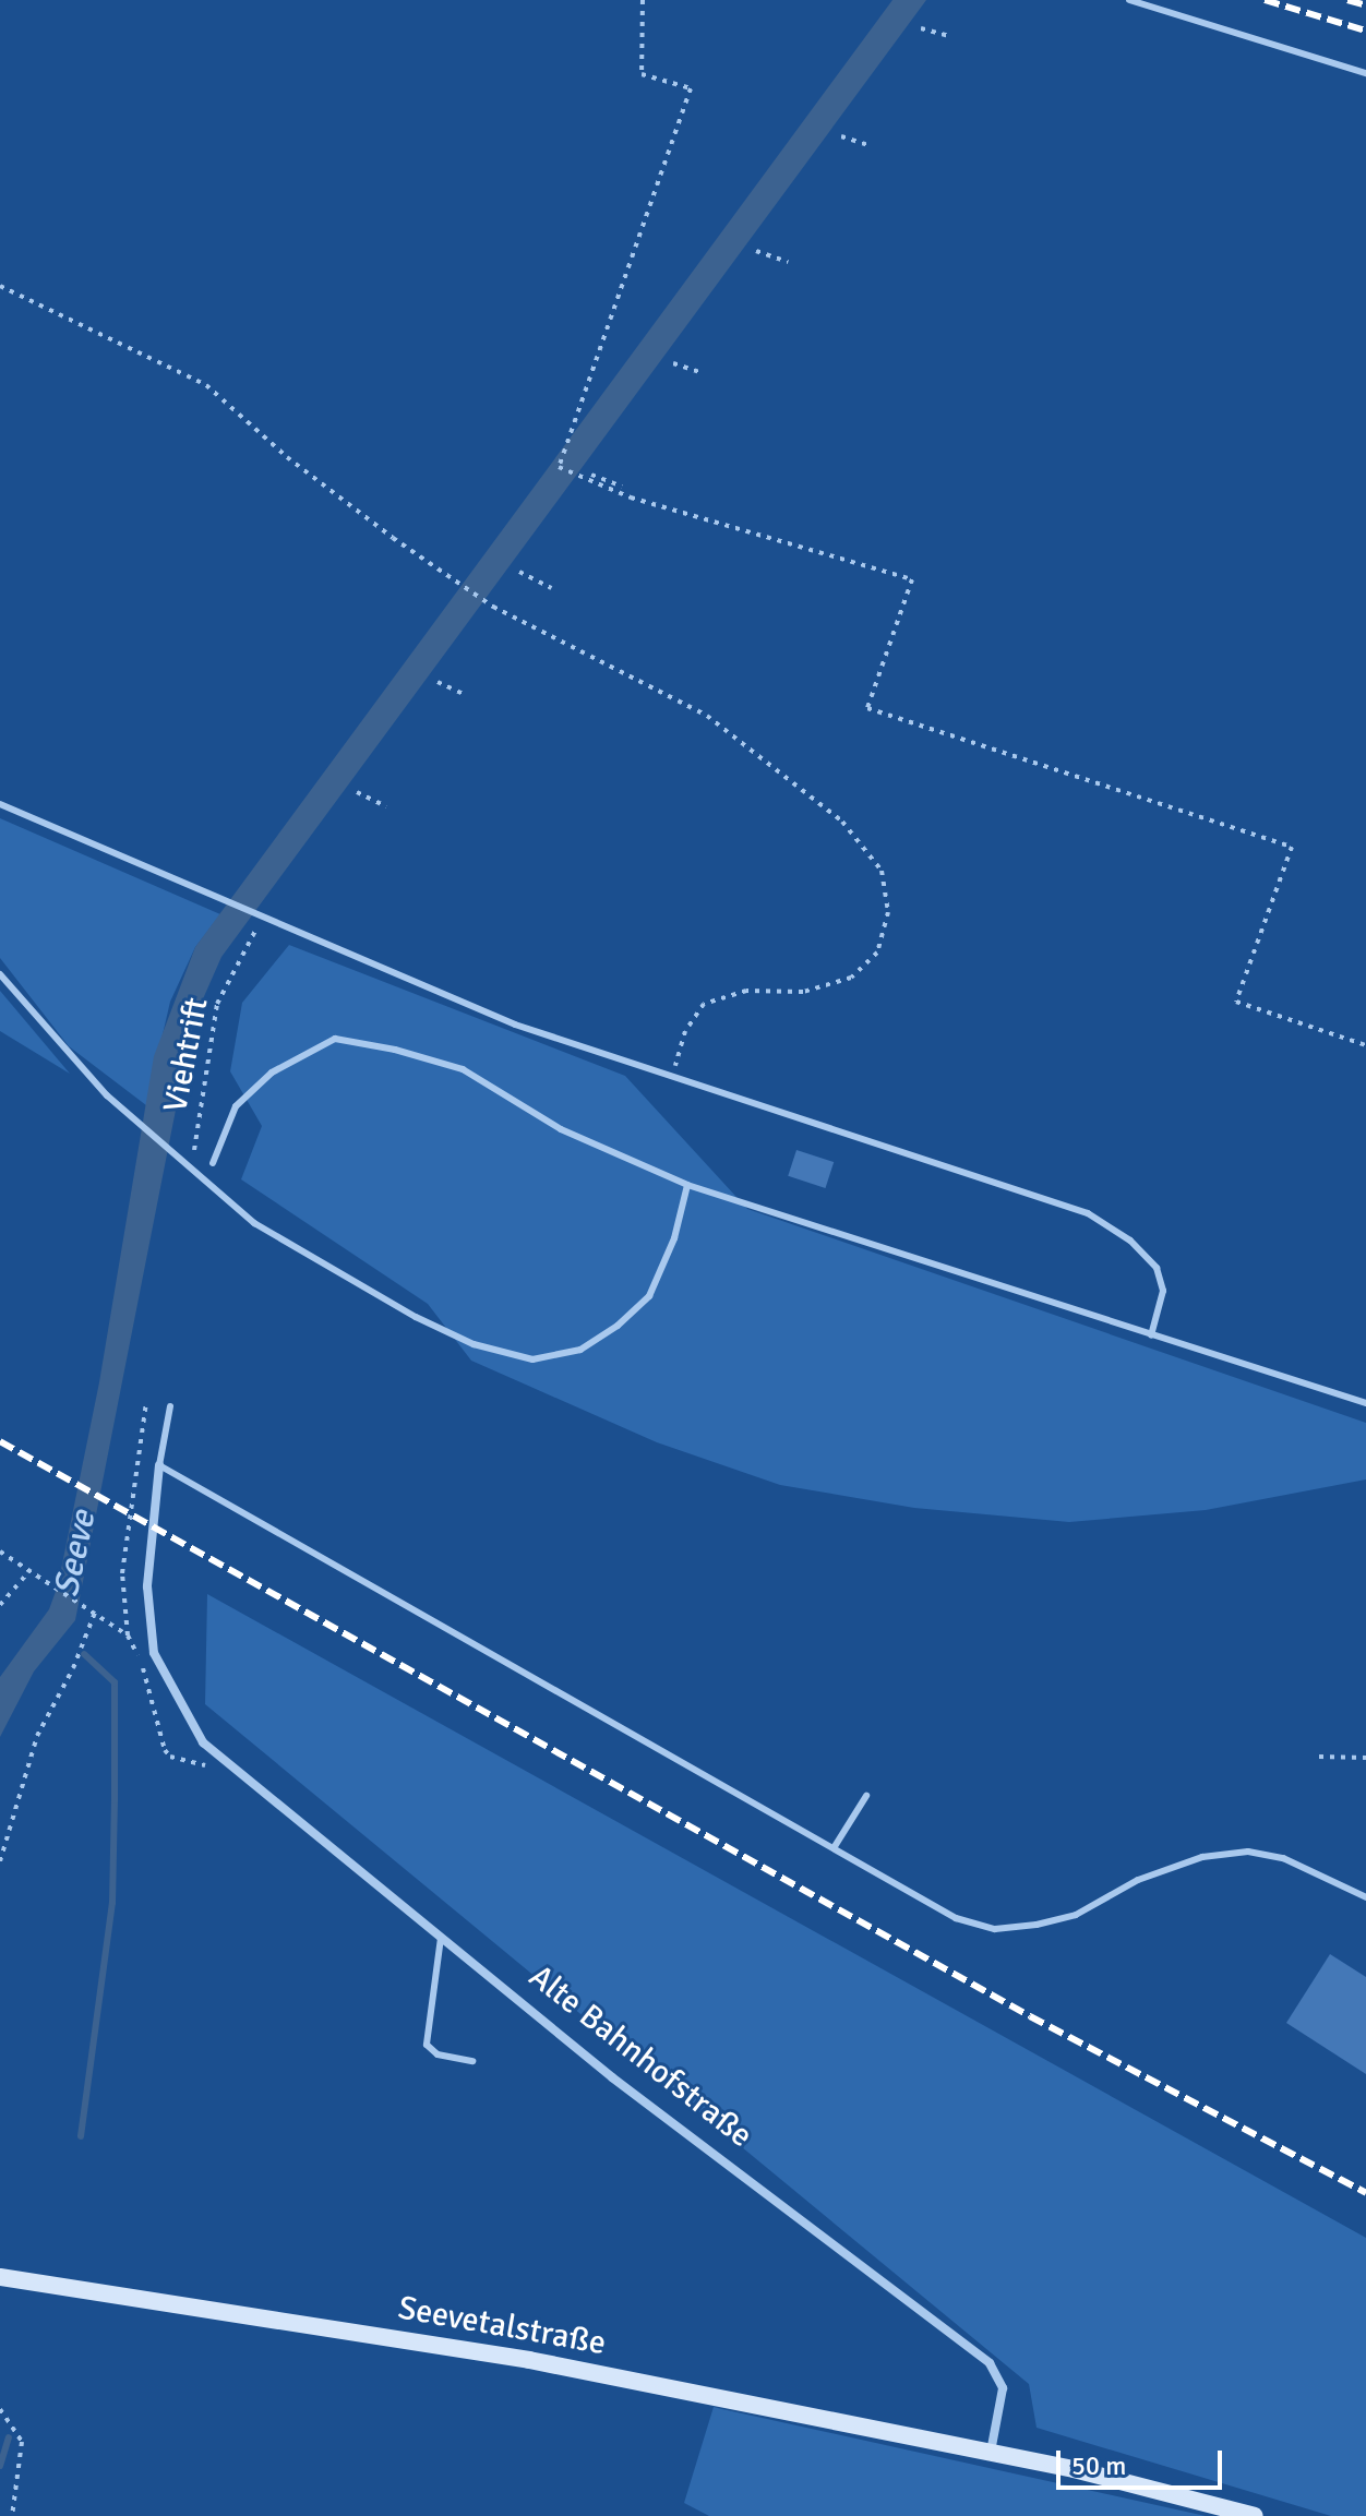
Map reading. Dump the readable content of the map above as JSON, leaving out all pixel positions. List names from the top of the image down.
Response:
{
  "streets": {
    "main road": ["Seevetalstraße"],
    "street": ["Alte Bahnhofstraße"],
    "path": ["Viehtrift"]
  },
  "crossings": [
    ["Alte Bahnhofstraße", "Seevetalstraße"]
  ],
  "water": ["Seeve"],
  "scale_bar": "50 m"
}
